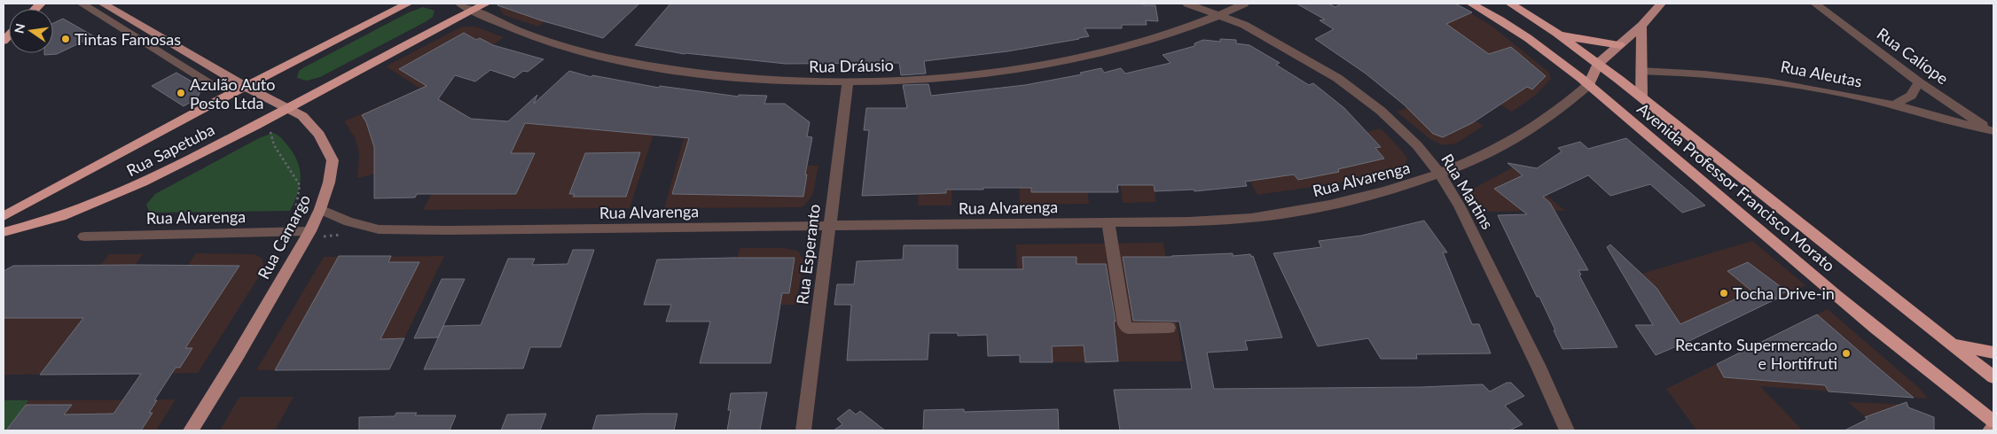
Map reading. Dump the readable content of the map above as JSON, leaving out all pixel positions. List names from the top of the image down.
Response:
{
  "streets": {
    "highway": ["Rua Sapetuba", "Avenida Professor Francisco Morato"],
    "main road": ["Rua Alvarenga", "Rua Camargo"],
    "street": [
      "Rua Calíope",
      "Rua Dráusio",
      "Rua Aleutas",
      "Rua Martins",
      "Rua Esperanto"
    ]
  },
  "crossings": [
    ["Rua Calíope", "Rua Aleutas"],
    ["Rua Dráusio", "Rua Sapetuba"],
    ["Rua Dráusio", "Rua Martins"],
    ["Rua Dráusio", "Rua Esperanto"],
    ["Rua Sapetuba", "Rua Camargo"],
    ["Rua Alvarenga", "Avenida Professor Francisco Morato"],
    ["Rua Alvarenga", "Rua Martins"],
    ["Rua Alvarenga", "Rua Camargo"],
    ["Rua Alvarenga", "Rua Esperanto"]
  ],
  "places": [
    "Tintas Famosas",
    "Azulão Auto Posto Ltda",
    "Tocha Drive-in",
    "Recanto Supermercado e Hortifruti"
  ],
  "north": "left"
}
